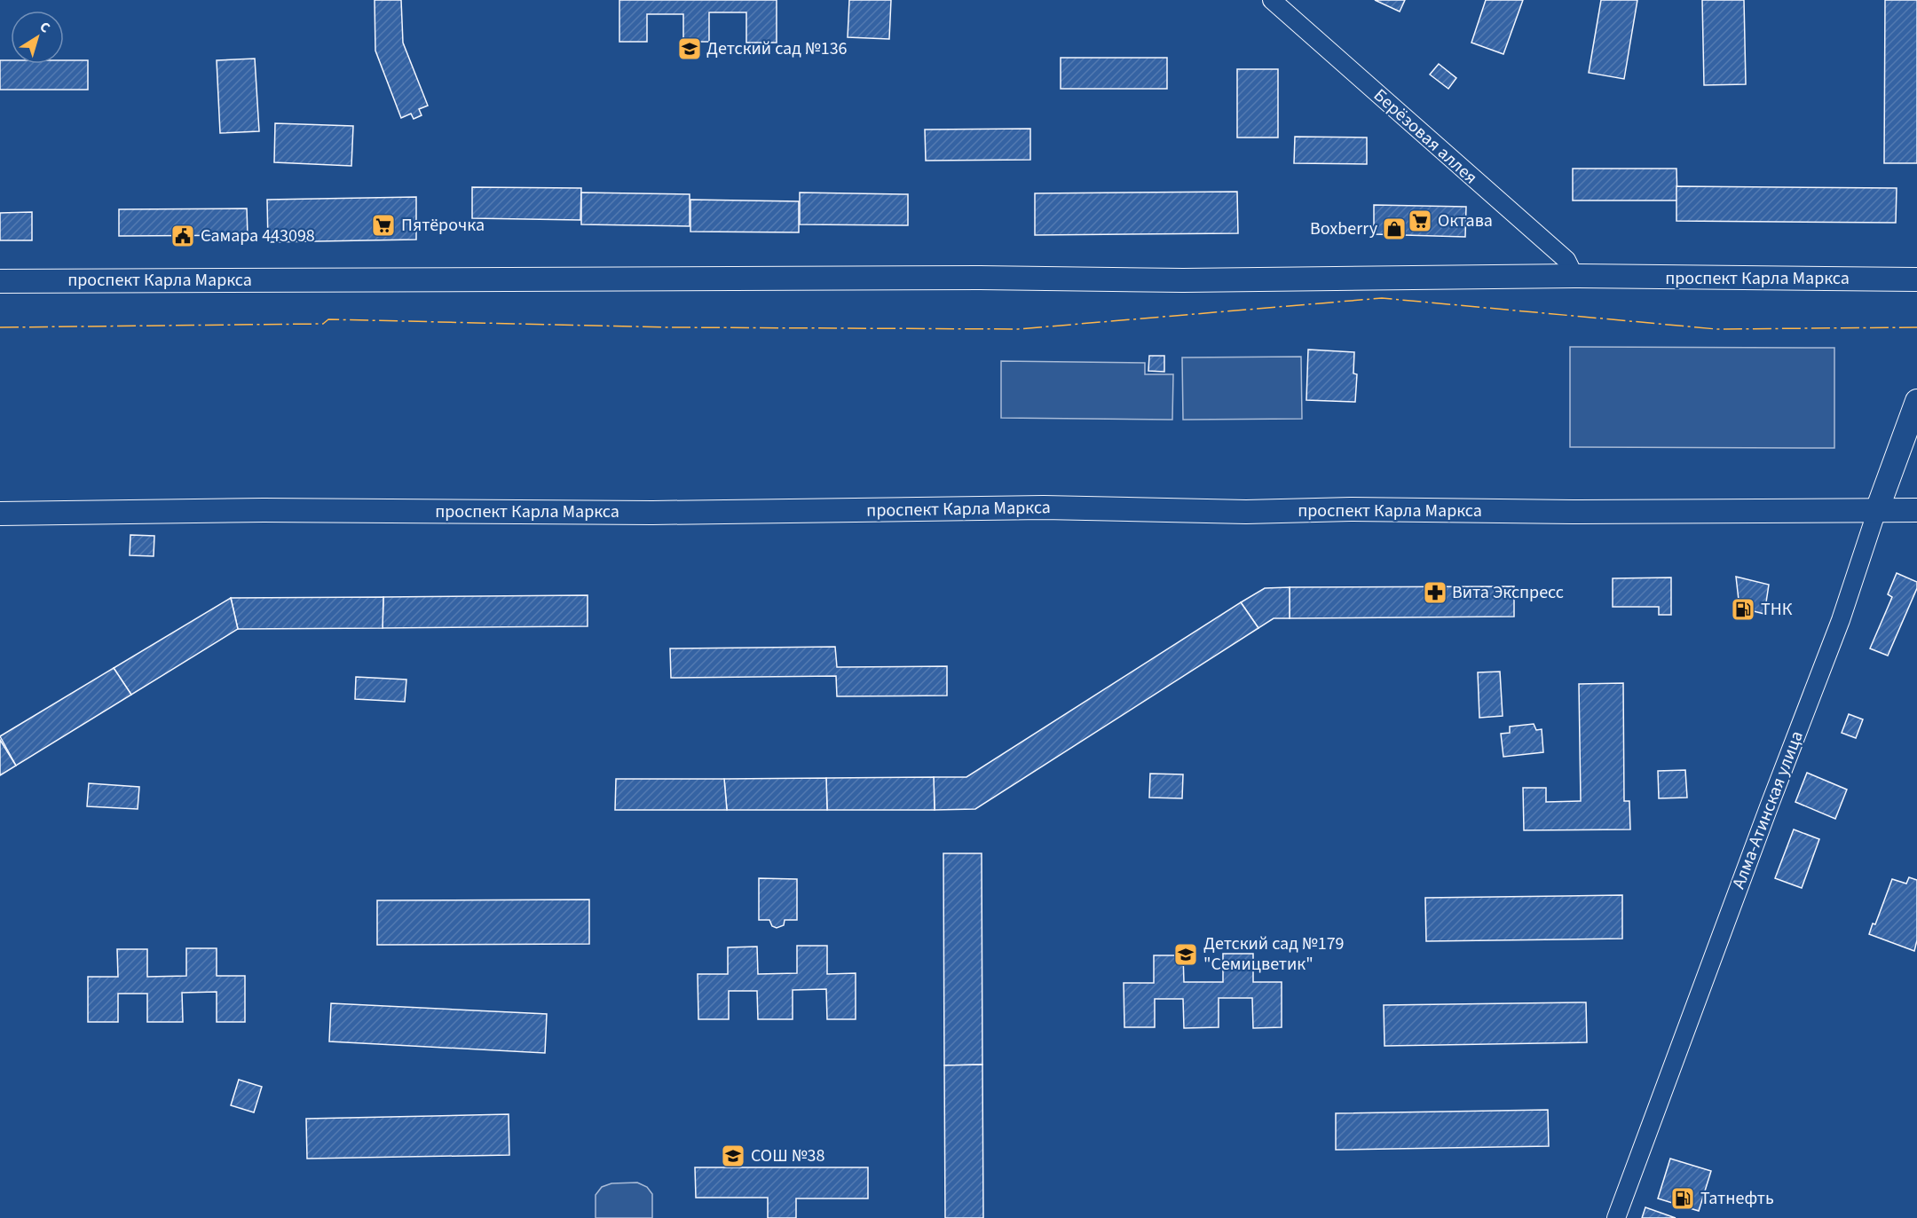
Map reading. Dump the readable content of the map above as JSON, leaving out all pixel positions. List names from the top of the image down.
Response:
{
  "streets": {
    "main road": ["проспект Карла Маркса", "Алма-Атинская улица"],
    "street": ["Берёзовая аллея"]
  },
  "crossings": [
    ["Берёзовая аллея", "проспект Карла Маркса"],
    ["проспект Карла Маркса", "Алма-Атинская улица"]
  ],
  "places": {
    "school or university": ["Детский сад №136", "Детский сад №179 \"Семицветик\"", "СОШ №38"],
    "supermarket": ["Октава", "Пятёрочка"],
    "shop": ["Boxberry"],
    "public building": ["Самара 443098"],
    "pharmacy": ["Вита Экспресс"],
    "fuel station": ["ТНК", "Татнефть"]
  },
  "north": "top right"
}
